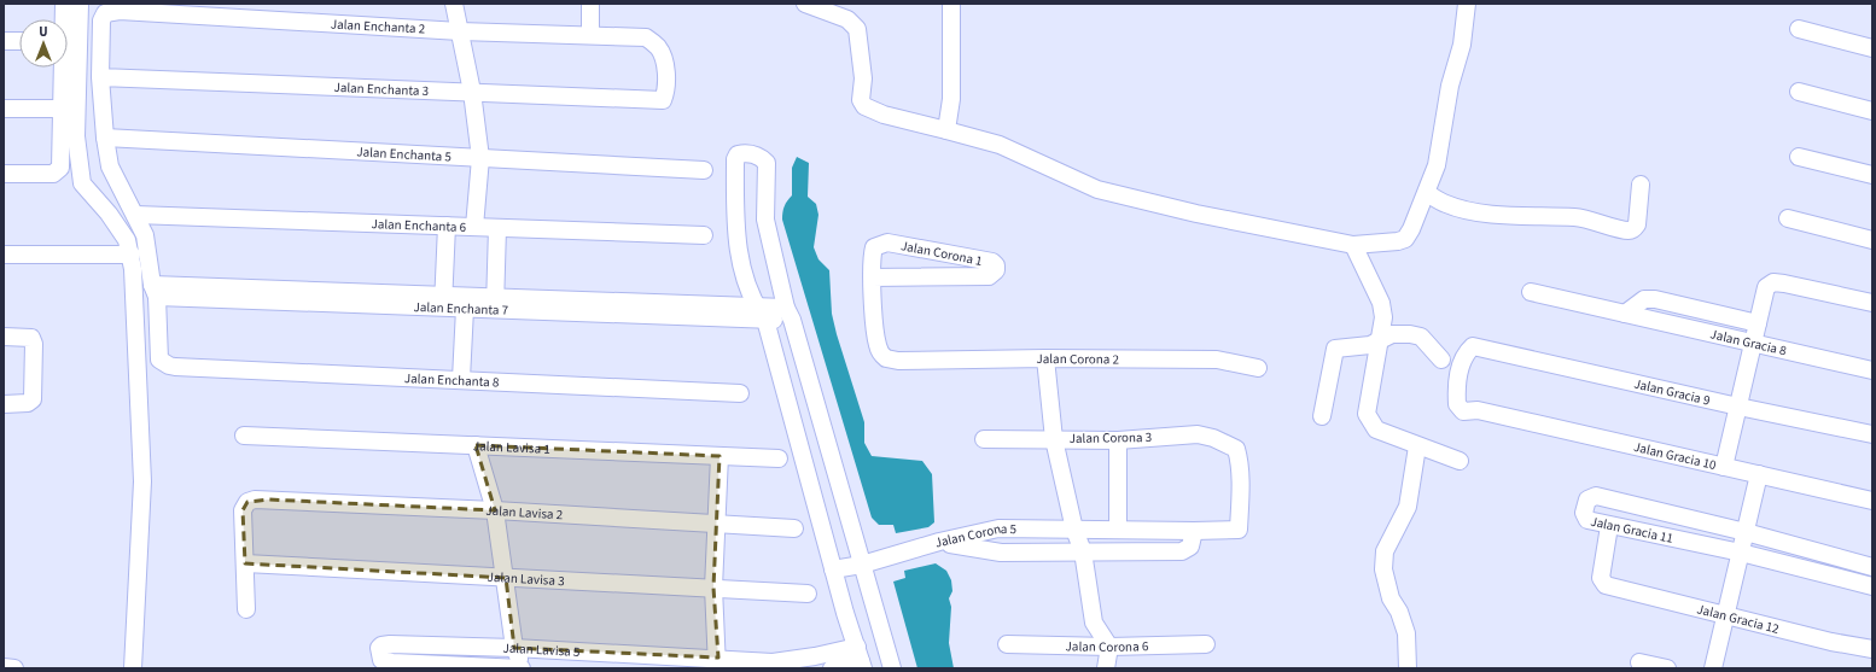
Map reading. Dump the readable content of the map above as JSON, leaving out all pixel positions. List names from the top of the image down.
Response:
{
  "streets": {
    "street": [
      "Jalan Enchanta 2",
      "Jalan Enchanta 3",
      "Jalan Enchanta 5",
      "Jalan Enchanta 6",
      "Jalan Corona 1",
      "Jalan Enchanta 7",
      "Jalan Gracia 8",
      "Jalan Corona 2",
      "Jalan Enchanta 8",
      "Jalan Gracia 9",
      "Jalan Corona 3",
      "Jalan Lavisa 1",
      "Jalan Gracia 10",
      "Jalan Lavisa 2",
      "Jalan Gracia 11",
      "Jalan Corona 5",
      "Jalan Lavisa 3",
      "Jalan Gracia 12",
      "Jalan Corona 6",
      "Jalan Lavisa 5"
    ]
  },
  "crossings": [
    ["Jalan Enchanta 2", "Jalan Enchanta 3"],
    ["Jalan Corona 1", "Jalan Corona 2"],
    ["Jalan Enchanta 7", "Jalan Enchanta 8"],
    ["Jalan Gracia 9", "Jalan Gracia 10"],
    ["Jalan Corona 3", "Jalan Corona 5"],
    ["Jalan Lavisa 2", "Jalan Lavisa 3"],
    ["Jalan Gracia 11", "Jalan Gracia 12"]
  ],
  "north": "top"
}
